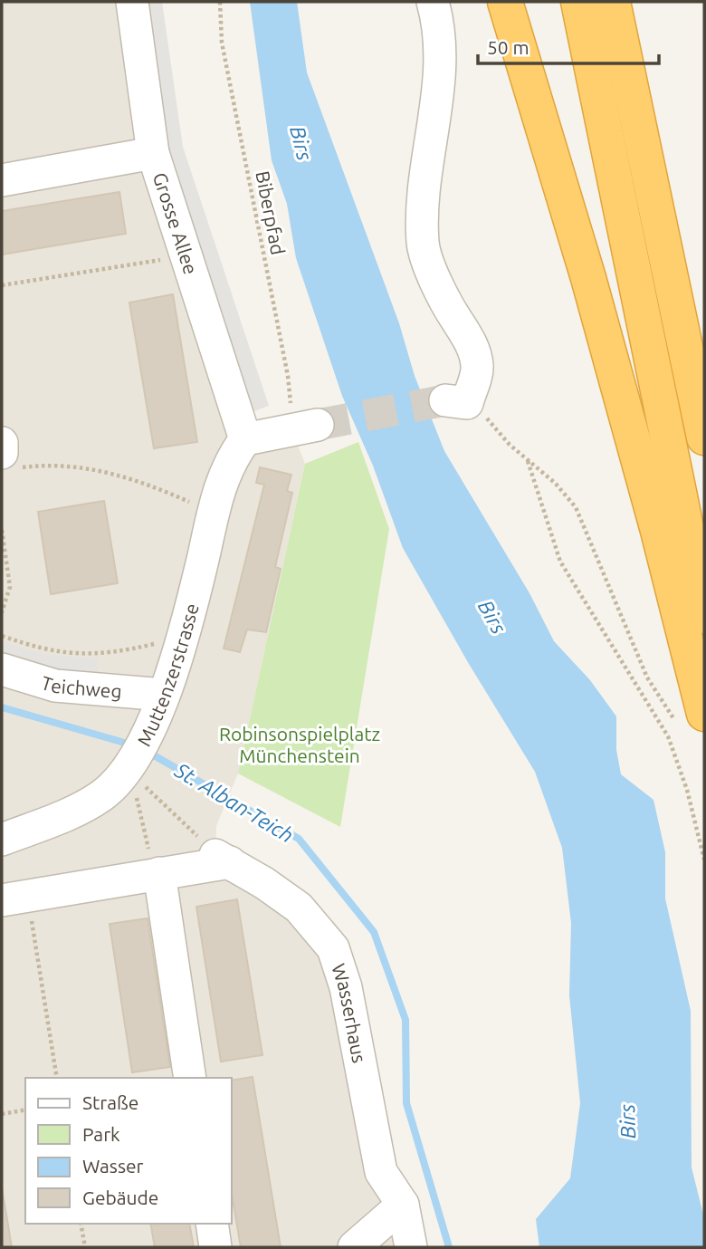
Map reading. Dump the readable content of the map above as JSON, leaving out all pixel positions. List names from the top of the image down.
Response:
{
  "streets": {
    "street": [
      "Grosse Allee",
      "Muttenzerstrasse",
      "Teichweg",
      "Wasserhaus"
    ],
    "path": ["Biberpfad"]
  },
  "crossings": [
    ["Grosse Allee", "Muttenzerstrasse"],
    ["Muttenzerstrasse", "Teichweg"]
  ],
  "water": ["Birs", "St. Alban-Teich"],
  "parks": ["Robinsonspielplatz Münchenstein"],
  "legend": [
    "Straße",
    "Park",
    "Wasser",
    "Gebäude"
  ],
  "scale_bar": "50 m"
}
